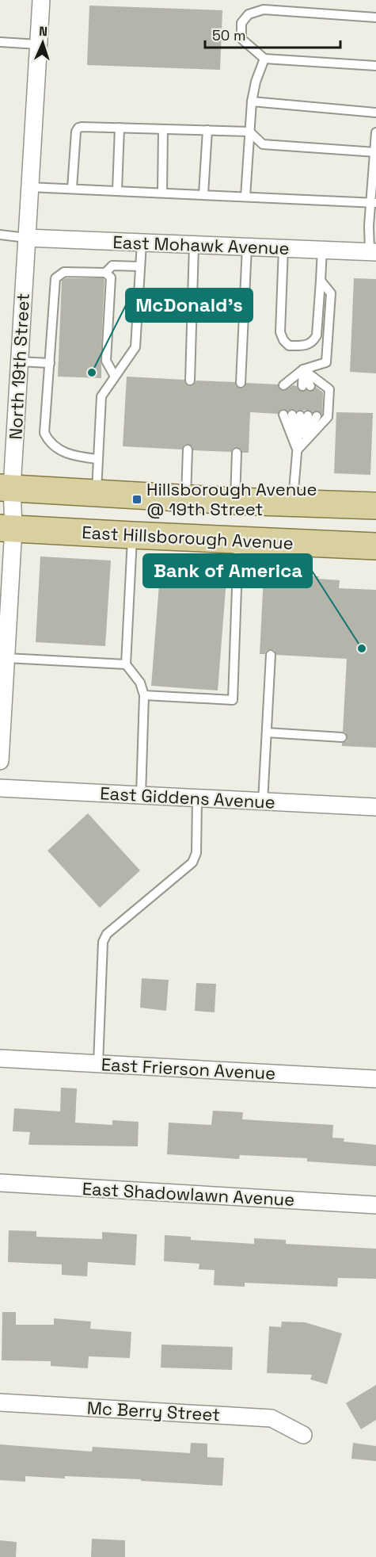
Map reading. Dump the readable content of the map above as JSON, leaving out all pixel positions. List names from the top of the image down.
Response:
{
  "streets": {
    "main road": ["East Hillsborough Avenue"],
    "street": [
      "East Mohawk Avenue",
      "North 19th Street",
      "East Giddens Avenue",
      "East Frierson Avenue",
      "East Shadowlawn Avenue",
      "Mc Berry Street"
    ]
  },
  "crossings": [
    ["East Mohawk Avenue", "North 19th Street"],
    ["North 19th Street", "East Hillsborough Avenue"]
  ],
  "places": {
    "other": ["McDonald's", "Bank of America"],
    "transit": ["Hillsborough Avenue @ 19th Street"]
  },
  "scale_bar": "50 m",
  "north": "top"
}
